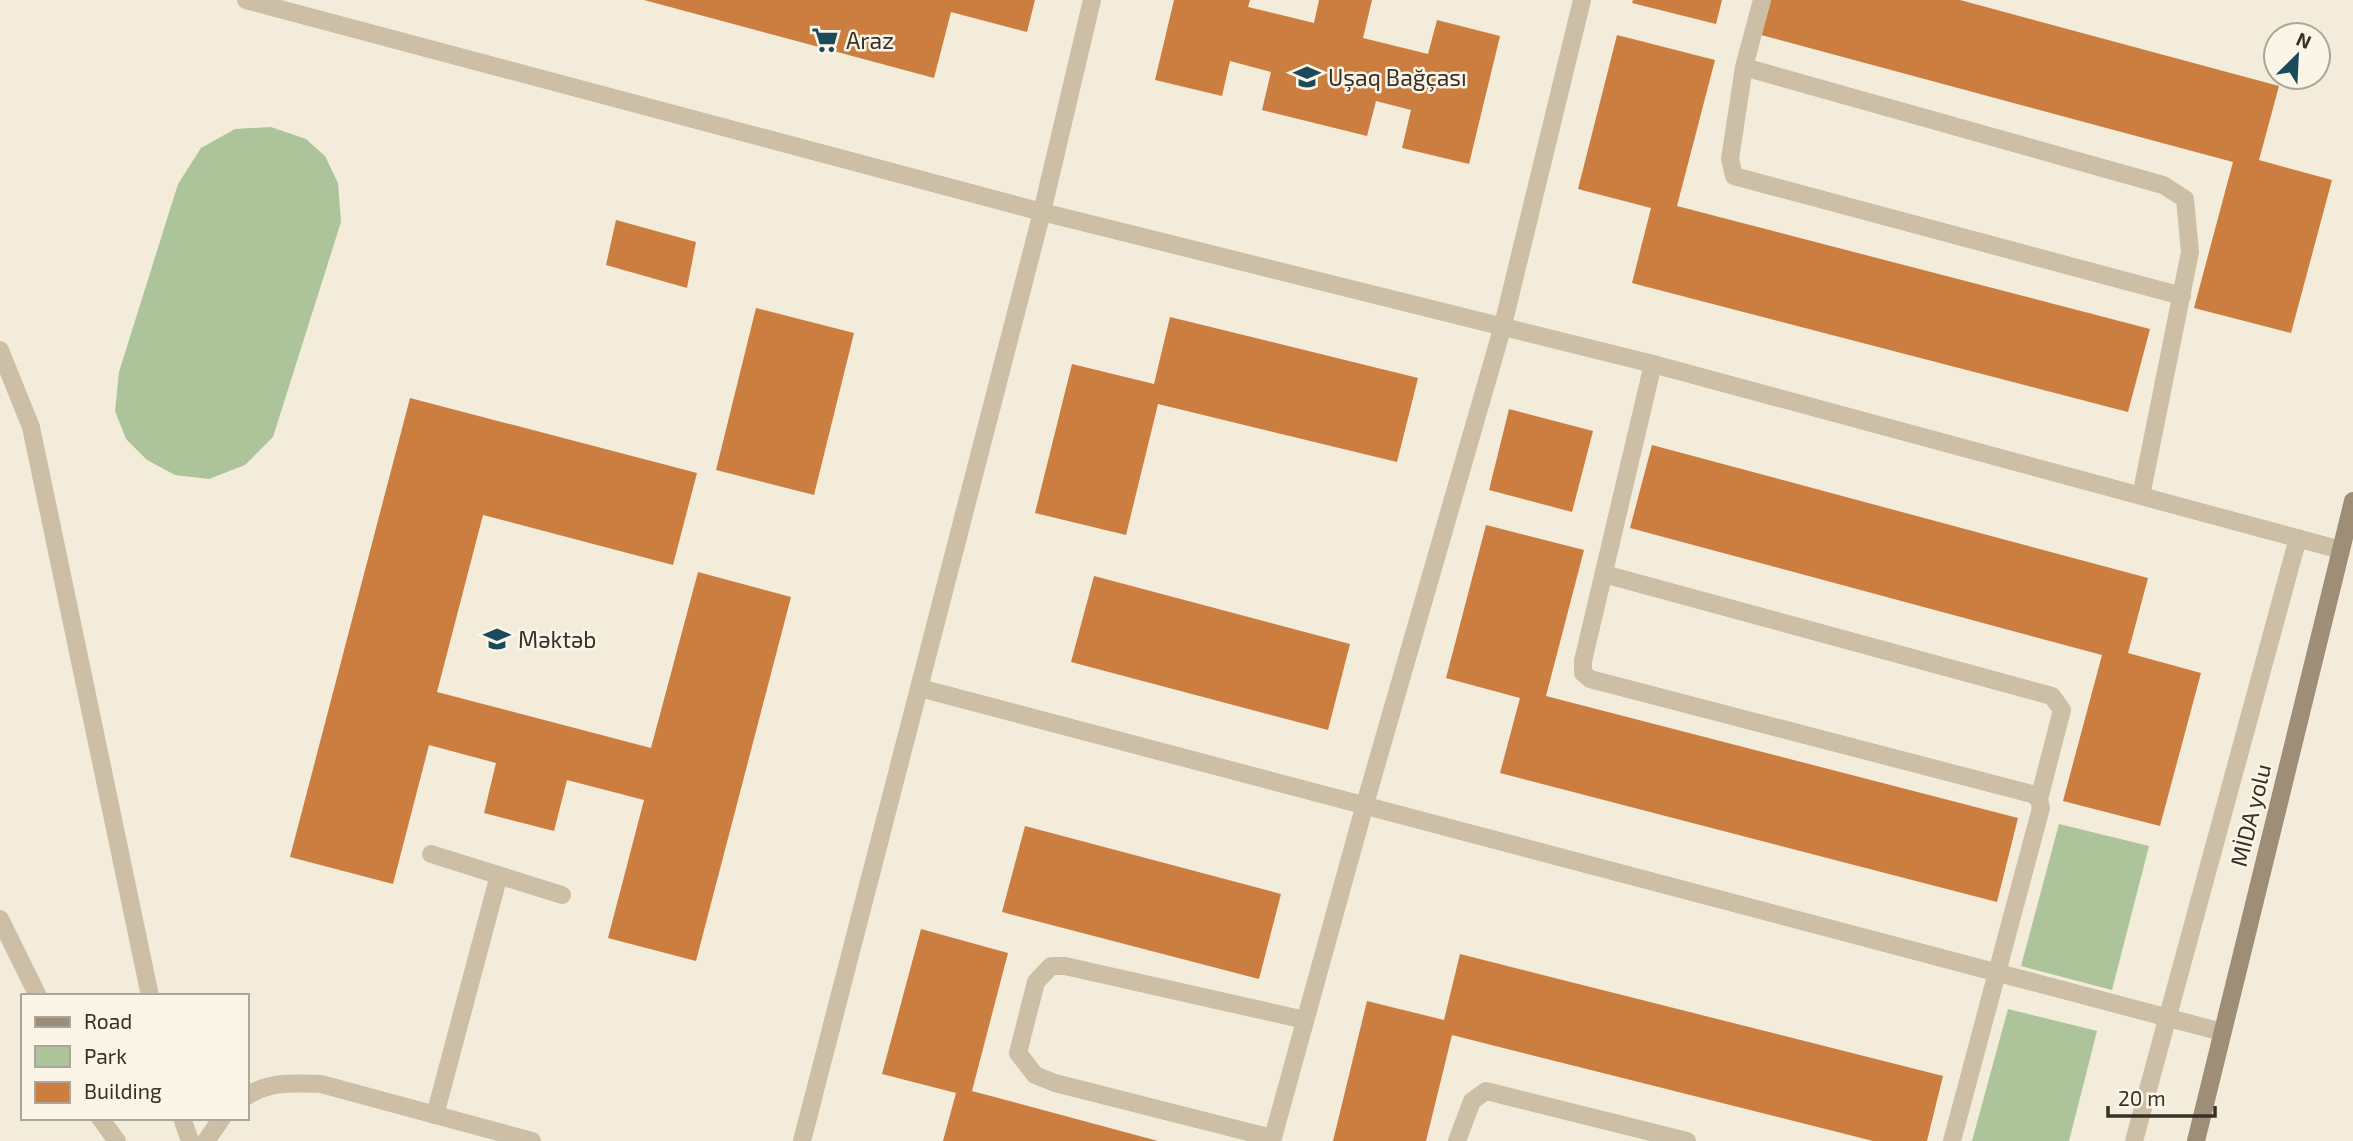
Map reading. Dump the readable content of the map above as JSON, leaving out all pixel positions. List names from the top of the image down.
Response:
{
  "streets": {
    "street": ["MİDA yolu"]
  },
  "places": {
    "supermarket": ["Araz"],
    "school or university": ["Uşaq Bağçası", "Məktəb"]
  },
  "legend": ["Road", "Park", "Building"],
  "scale_bar": "20 m",
  "north": "top right"
}
